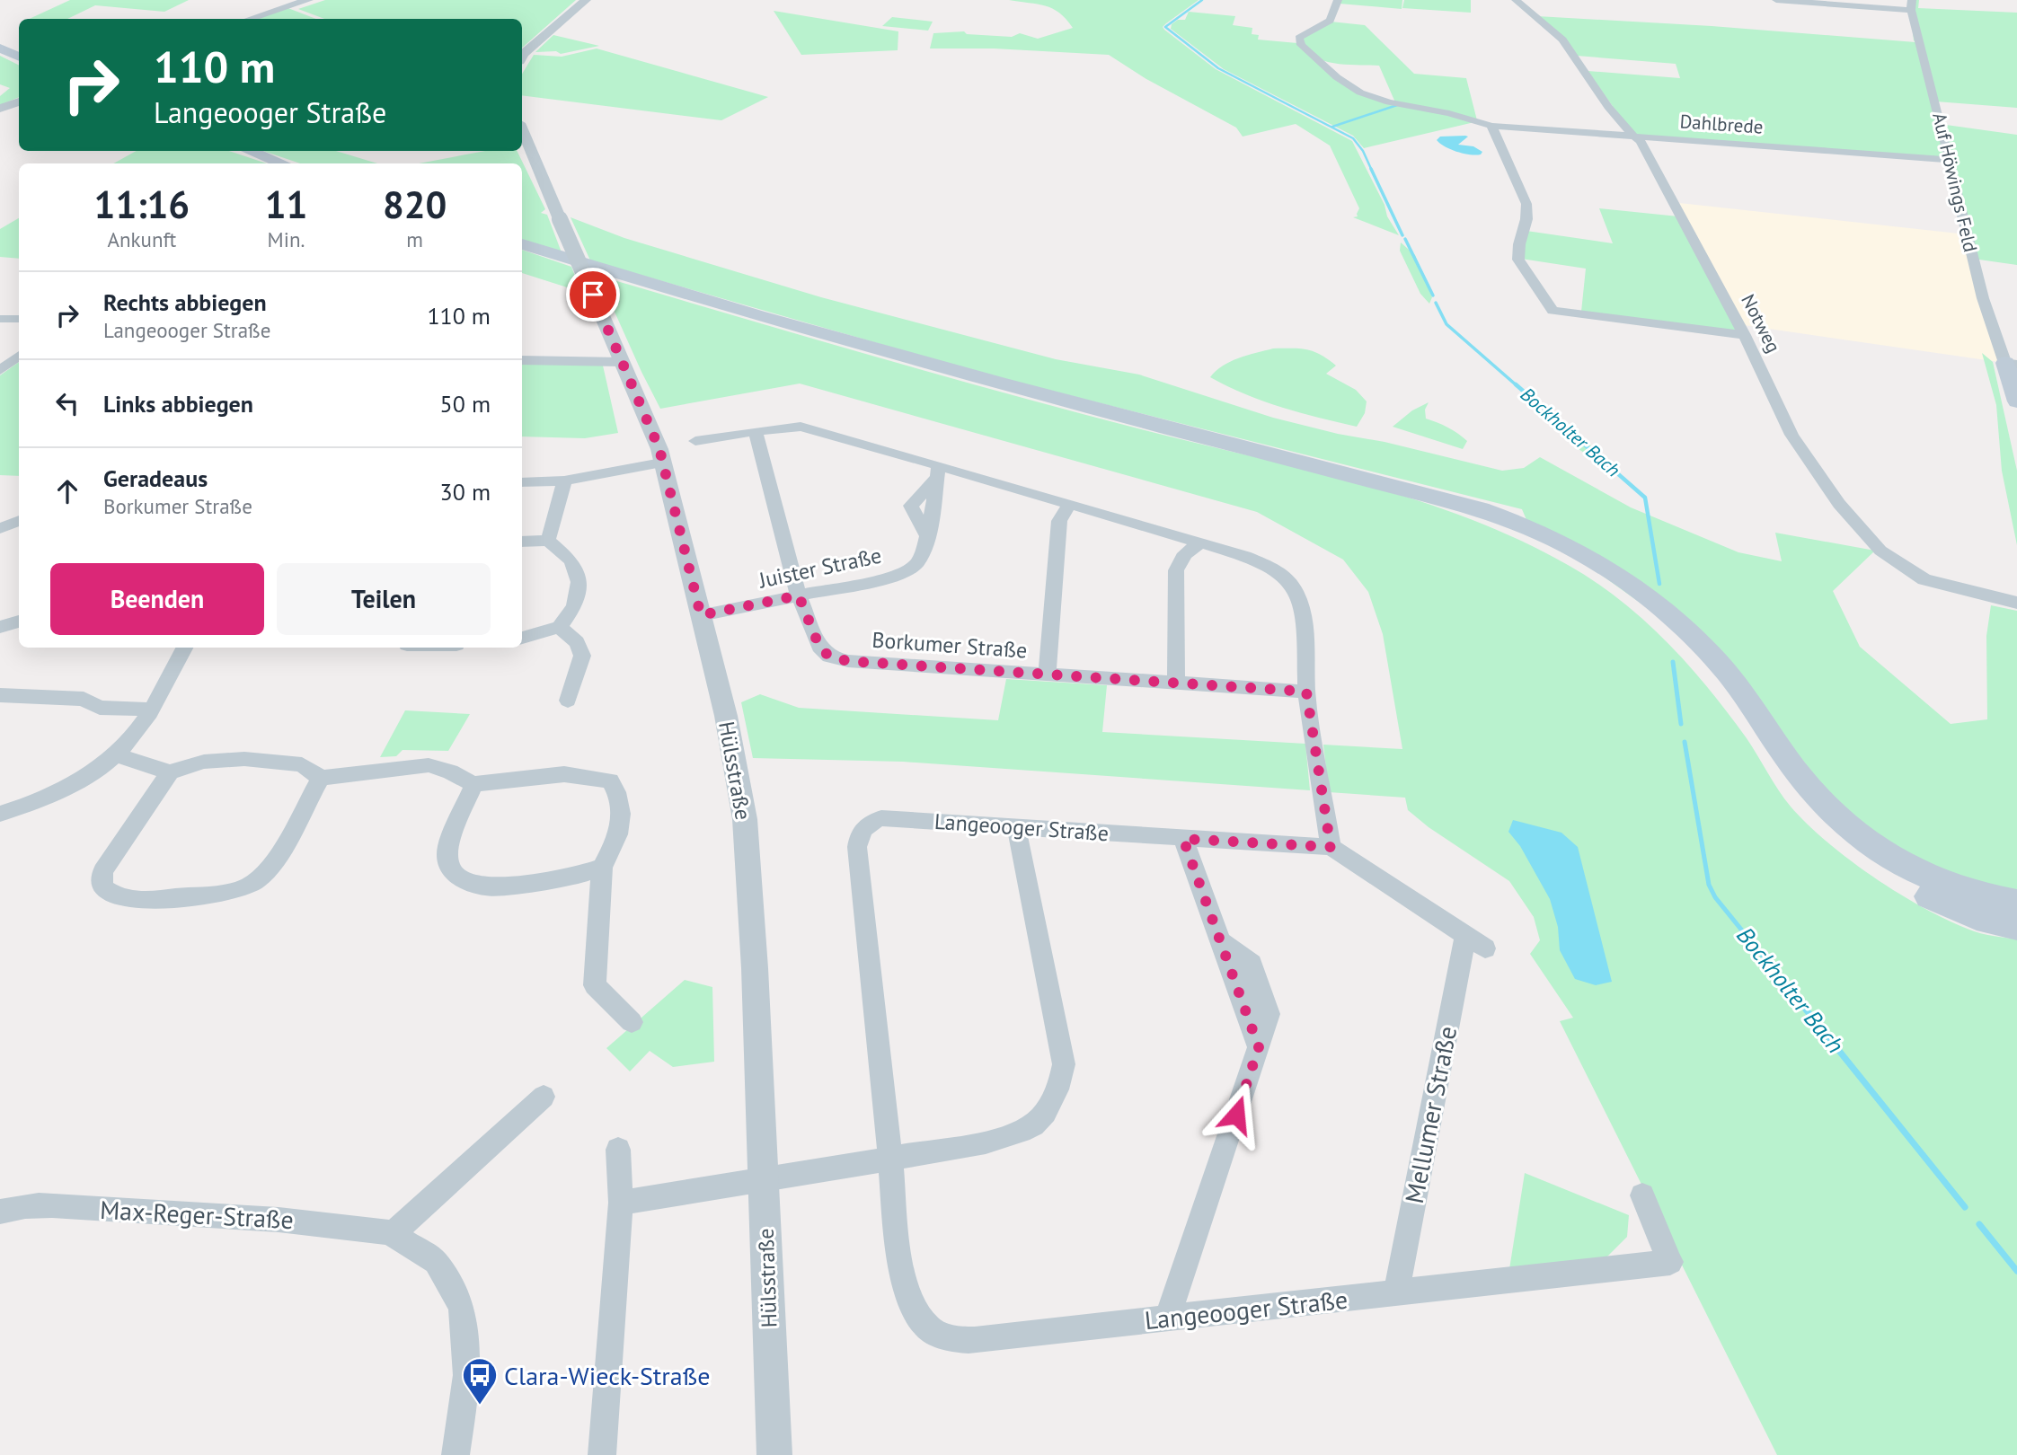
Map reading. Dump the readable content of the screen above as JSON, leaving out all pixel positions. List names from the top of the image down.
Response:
{
  "streets": {
    "main road": ["Auf Höwings Feld"],
    "street": [
      "Dahlbrede",
      "Notweg",
      "Juister Straße",
      "Borkumer Straße",
      "Hülsstraße",
      "Langeooger Straße",
      "Mellumer Straße",
      "Max-Reger-Straße"
    ]
  },
  "crossings": [
    ["Dahlbrede", "Auf Höwings Feld"],
    ["Dahlbrede", "Notweg"],
    ["Juister Straße", "Borkumer Straße"],
    ["Juister Straße", "Hülsstraße"],
    ["Langeooger Straße", "Mellumer Straße"]
  ],
  "water": ["Bockholter Bach"],
  "places": {
    "bus stop": ["Clara-Wieck-Straße"]
  },
  "page": {
    "turn": ["110 m", "Langeooger Straße"],
    "eta": [
      "11:16",
      "Ankunft",
      "11",
      "Min.",
      "820",
      "m"
    ],
    "list": [
      {
        "name": "Rechts abbiegen",
        "note": "Langeooger Straße",
        "value": "110 m"
      },
      {
        "name": "Links abbiegen",
        "value": "50 m"
      },
      {
        "name": "Geradeaus",
        "note": "Borkumer Straße",
        "value": "30 m"
      }
    ],
    "buttons": ["Beenden", "Teilen"]
  }
}
